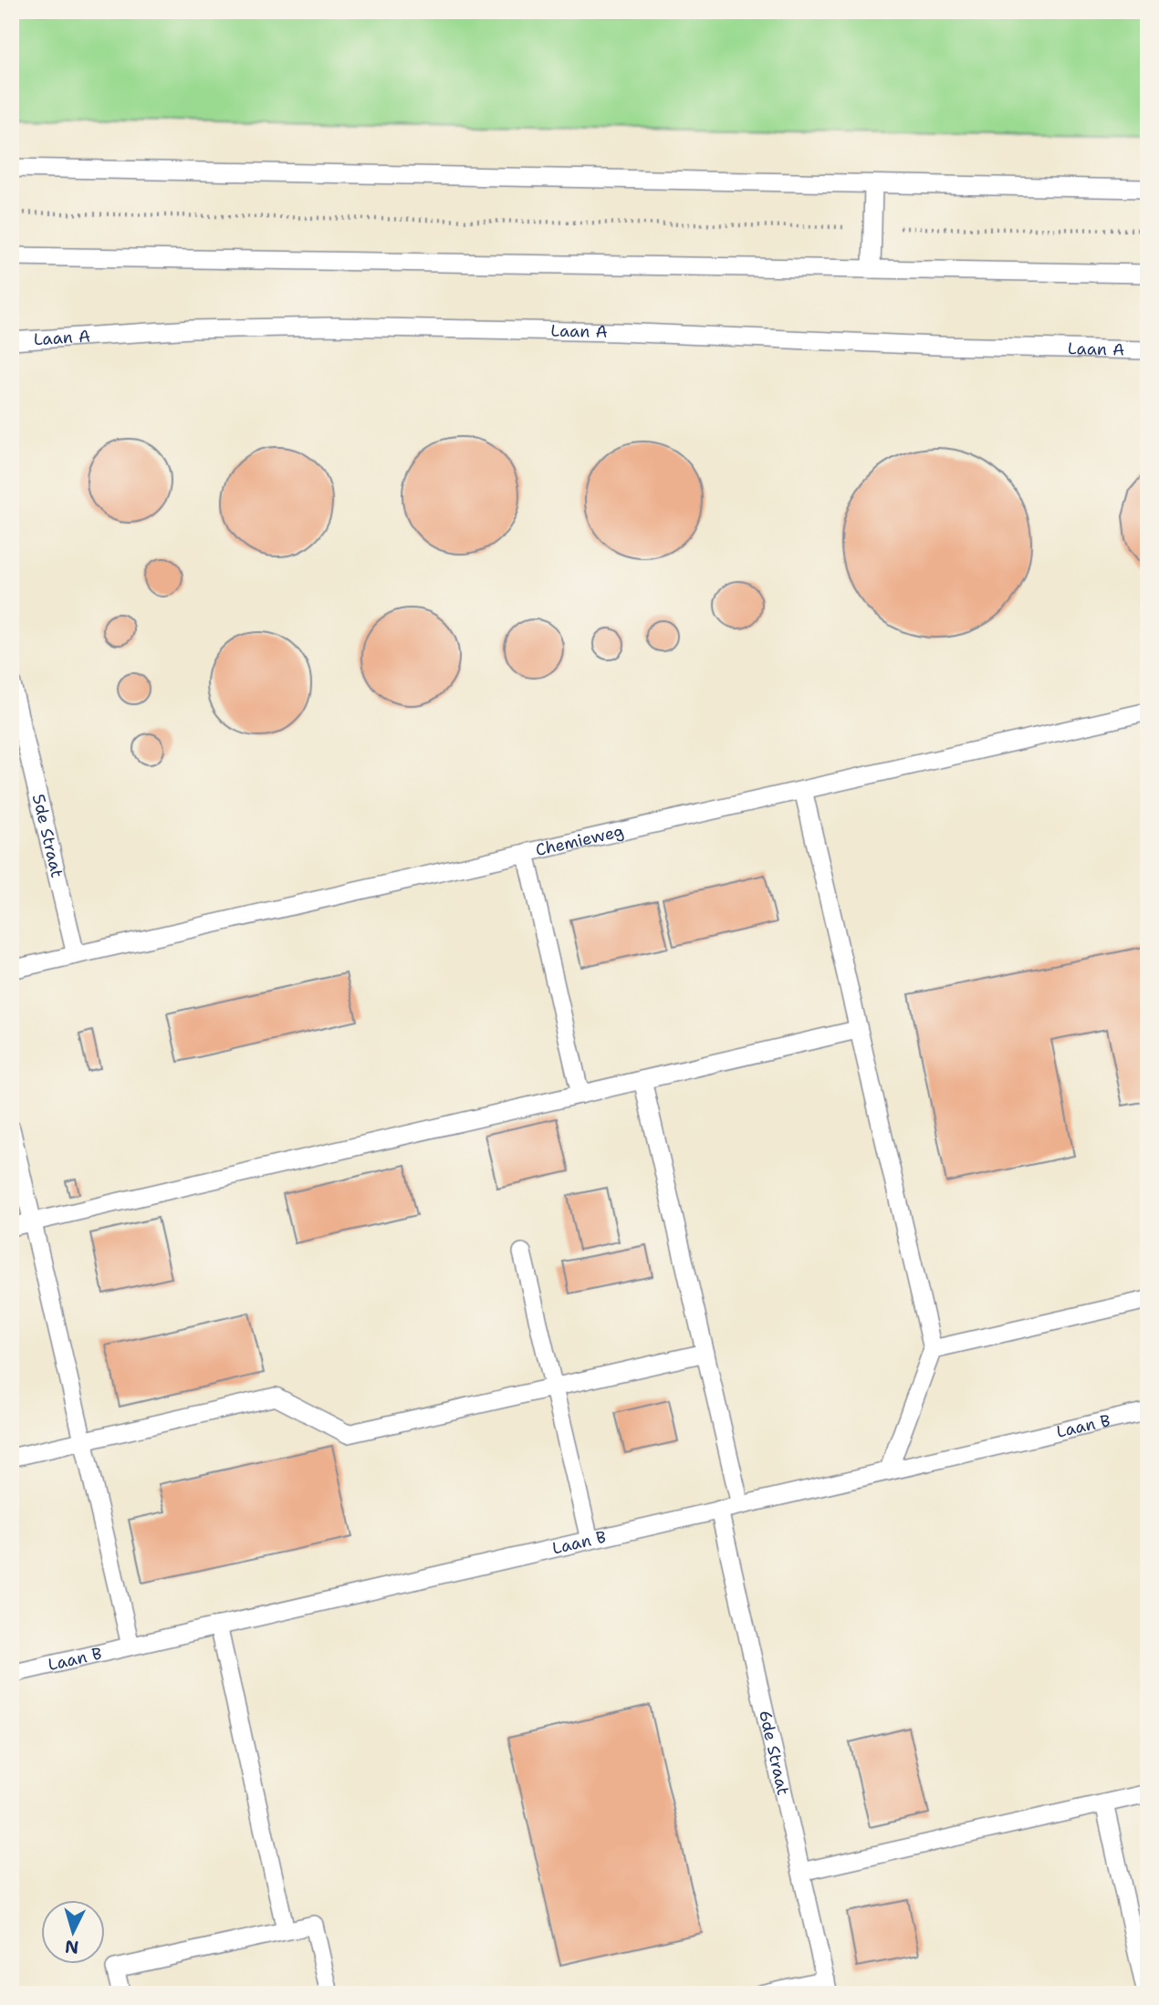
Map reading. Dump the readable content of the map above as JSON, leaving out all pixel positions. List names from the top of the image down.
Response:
{
  "streets": {
    "lane": [
      "Laan A",
      "5de Straat",
      "Chemieweg",
      "Laan B",
      "6de Straat"
    ]
  },
  "crossings": [
    ["5de Straat", "Chemieweg"],
    ["Laan B", "6de Straat"]
  ],
  "north": "bottom"
}
